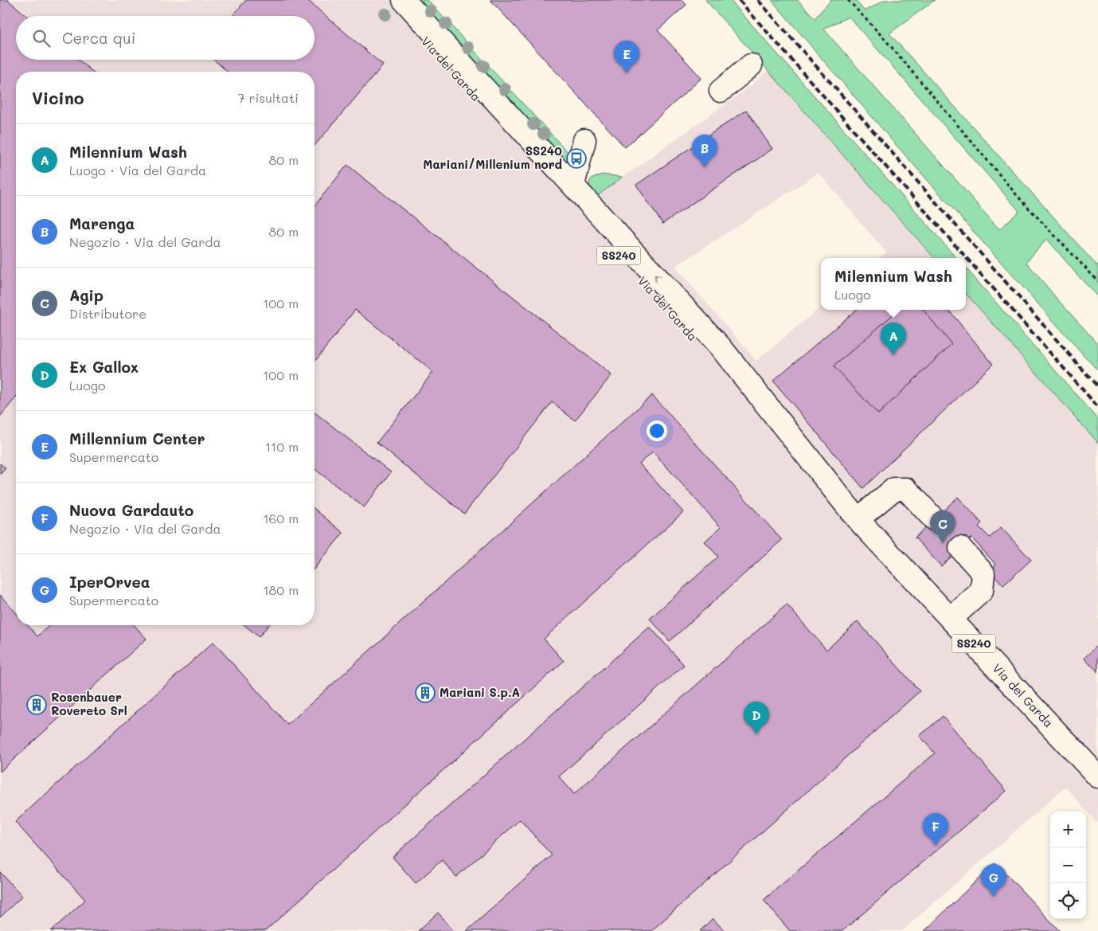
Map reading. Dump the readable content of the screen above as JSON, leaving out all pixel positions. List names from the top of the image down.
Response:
{
  "streets": {
    "main road": ["Via del Garda", "SS240"]
  },
  "places": {
    "bus stop": ["SS240 Mariani/Millenium nord"],
    "building": ["Mariani S.p.A", "Rosenbauer Rovereto Srl"]
  },
  "page": {
    "search": "Cerca qui",
    "pins": [
      "E",
      "B",
      "A",
      "C",
      "D",
      "F",
      "G"
    ],
    "heading": ["Vicino", "7 risultati"],
    "list": [
      {
        "mark": "A",
        "name": "Milennium Wash",
        "note": "Luogo · Via del Garda",
        "value": "80 m"
      },
      {
        "mark": "B",
        "name": "Marenga",
        "note": "Negozio · Via del Garda",
        "value": "80 m"
      },
      {
        "mark": "C",
        "name": "Agip",
        "note": "Distributore",
        "value": "100 m"
      },
      {
        "mark": "D",
        "name": "Ex Gallox",
        "note": "Luogo",
        "value": "100 m"
      },
      {
        "mark": "E",
        "name": "Millennium Center",
        "note": "Supermercato",
        "value": "110 m"
      },
      {
        "mark": "F",
        "name": "Nuova Gardauto",
        "note": "Negozio · Via del Garda",
        "value": "160 m"
      },
      {
        "mark": "G",
        "name": "IperOrvea",
        "note": "Supermercato",
        "value": "180 m"
      }
    ],
    "popup": ["Milennium Wash", "Luogo"],
    "map_buttons": ["+", "−"]
  }
}
